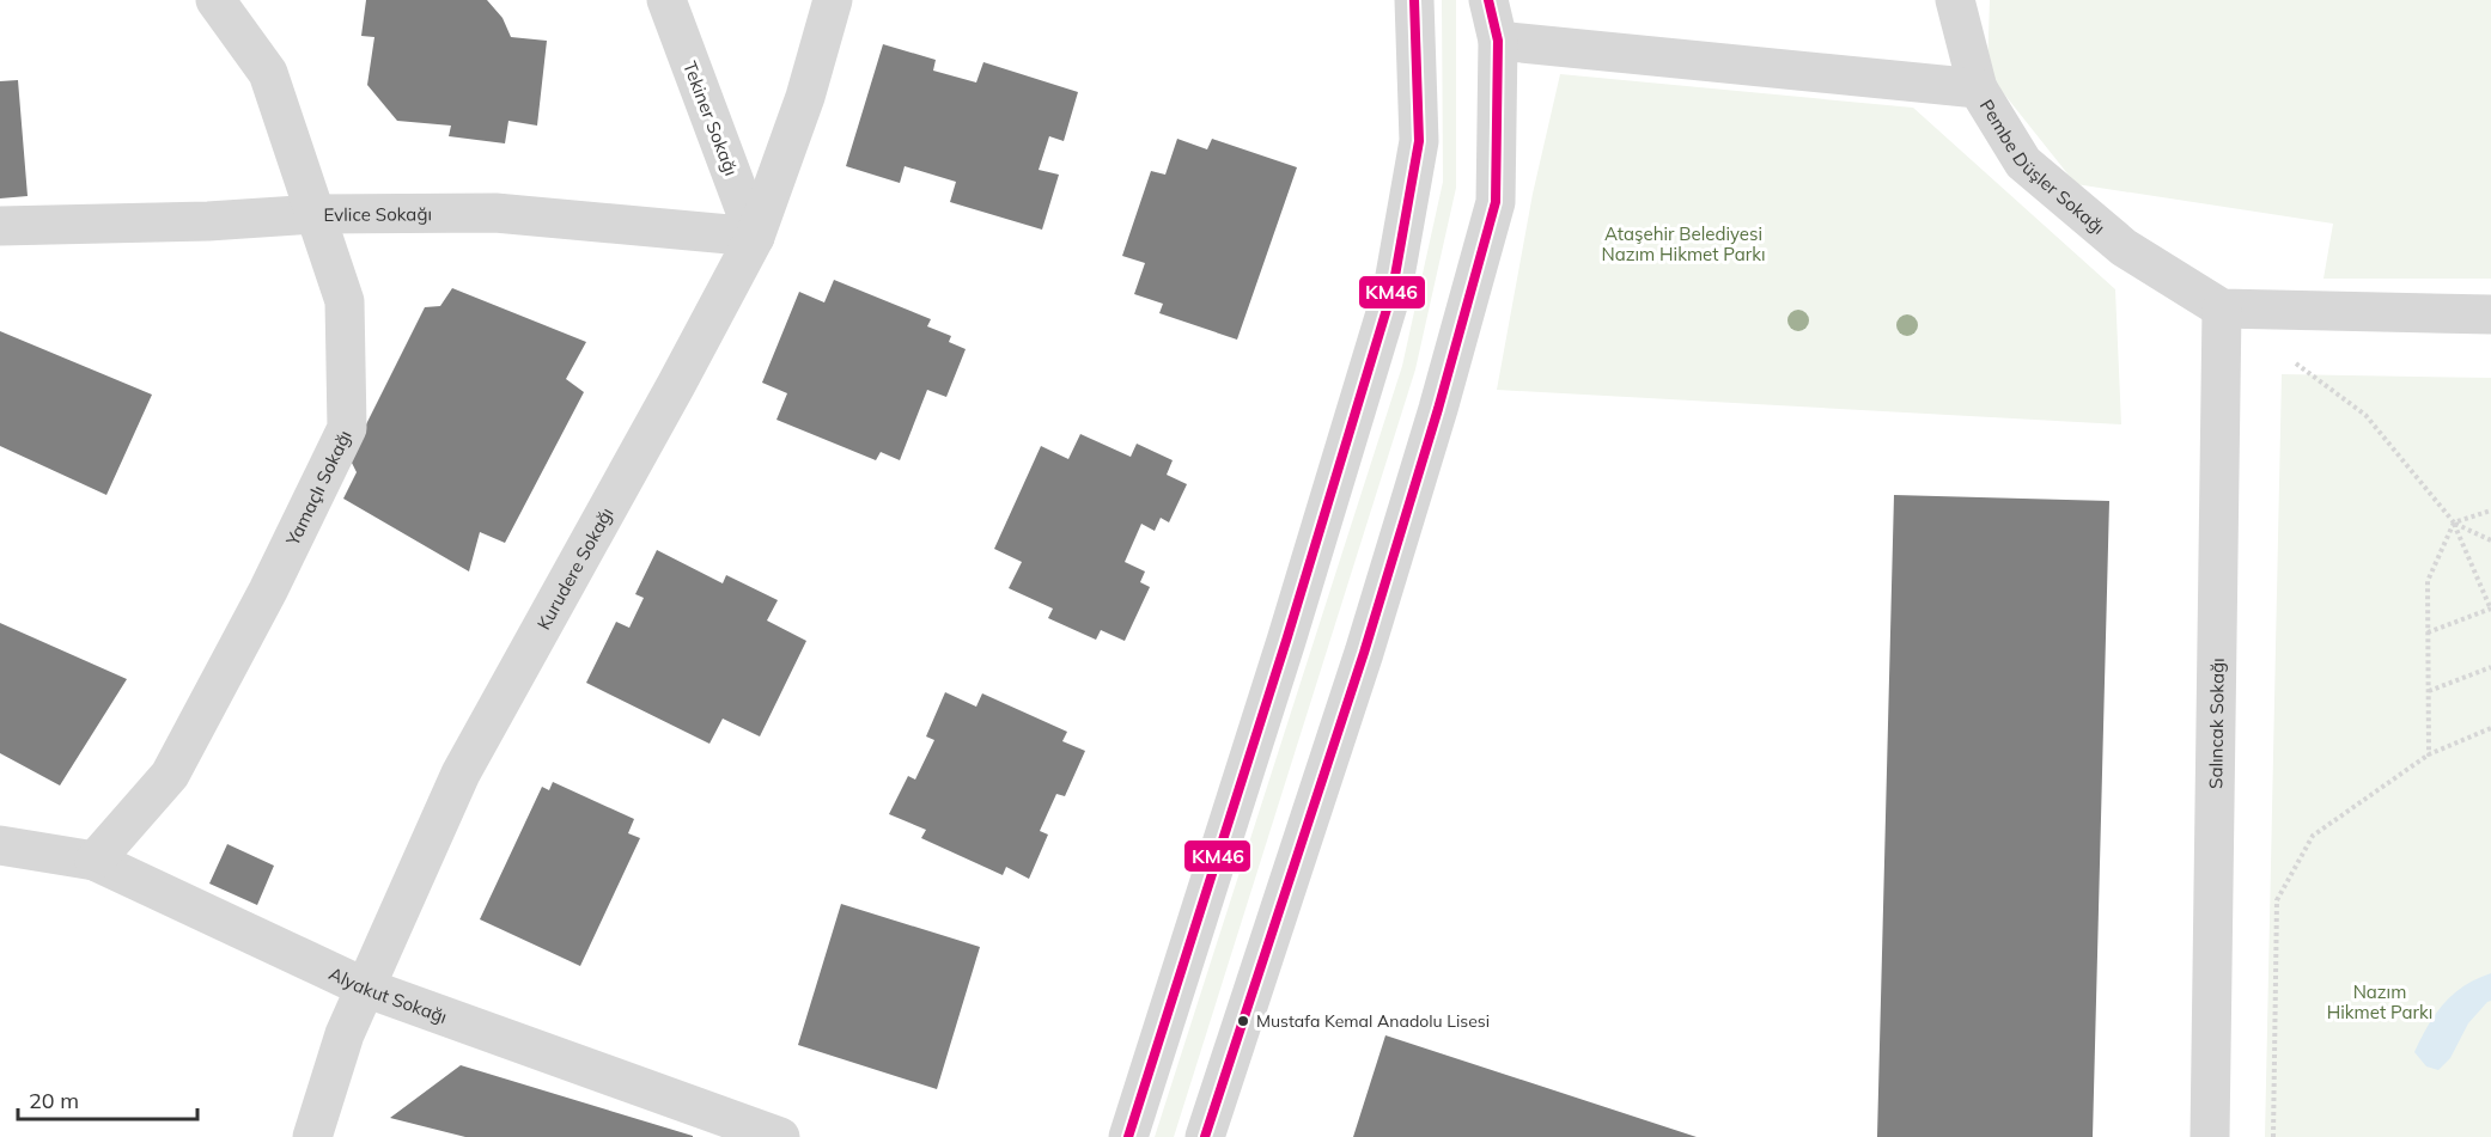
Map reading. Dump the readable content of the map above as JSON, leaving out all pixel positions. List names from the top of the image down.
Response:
{
  "streets": {
    "street": [
      "Tekiner Sokağı",
      "Pembe Düşler Sokağı",
      "Evlice Sokağı",
      "Yamaçlı Sokağı",
      "Kurudere Sokağı",
      "Salıncak Sokağı",
      "Alyakut Sokağı"
    ]
  },
  "crossings": [
    ["Tekiner Sokağı", "Evlice Sokağı"],
    ["Tekiner Sokağı", "Kurudere Sokağı"],
    ["Pembe Düşler Sokağı", "Salıncak Sokağı"],
    ["Evlice Sokağı", "Yamaçlı Sokağı"],
    ["Evlice Sokağı", "Kurudere Sokağı"],
    ["Yamaçlı Sokağı", "Alyakut Sokağı"],
    ["Kurudere Sokağı", "Alyakut Sokağı"]
  ],
  "parks": ["Ataşehir Belediyesi Nazım Hikmet Parkı", "Nazım Hikmet Parkı"],
  "places": ["Mustafa Kemal Anadolu Lisesi"],
  "lines": ["transit line KM46"],
  "scale_bar": "20 m"
}
